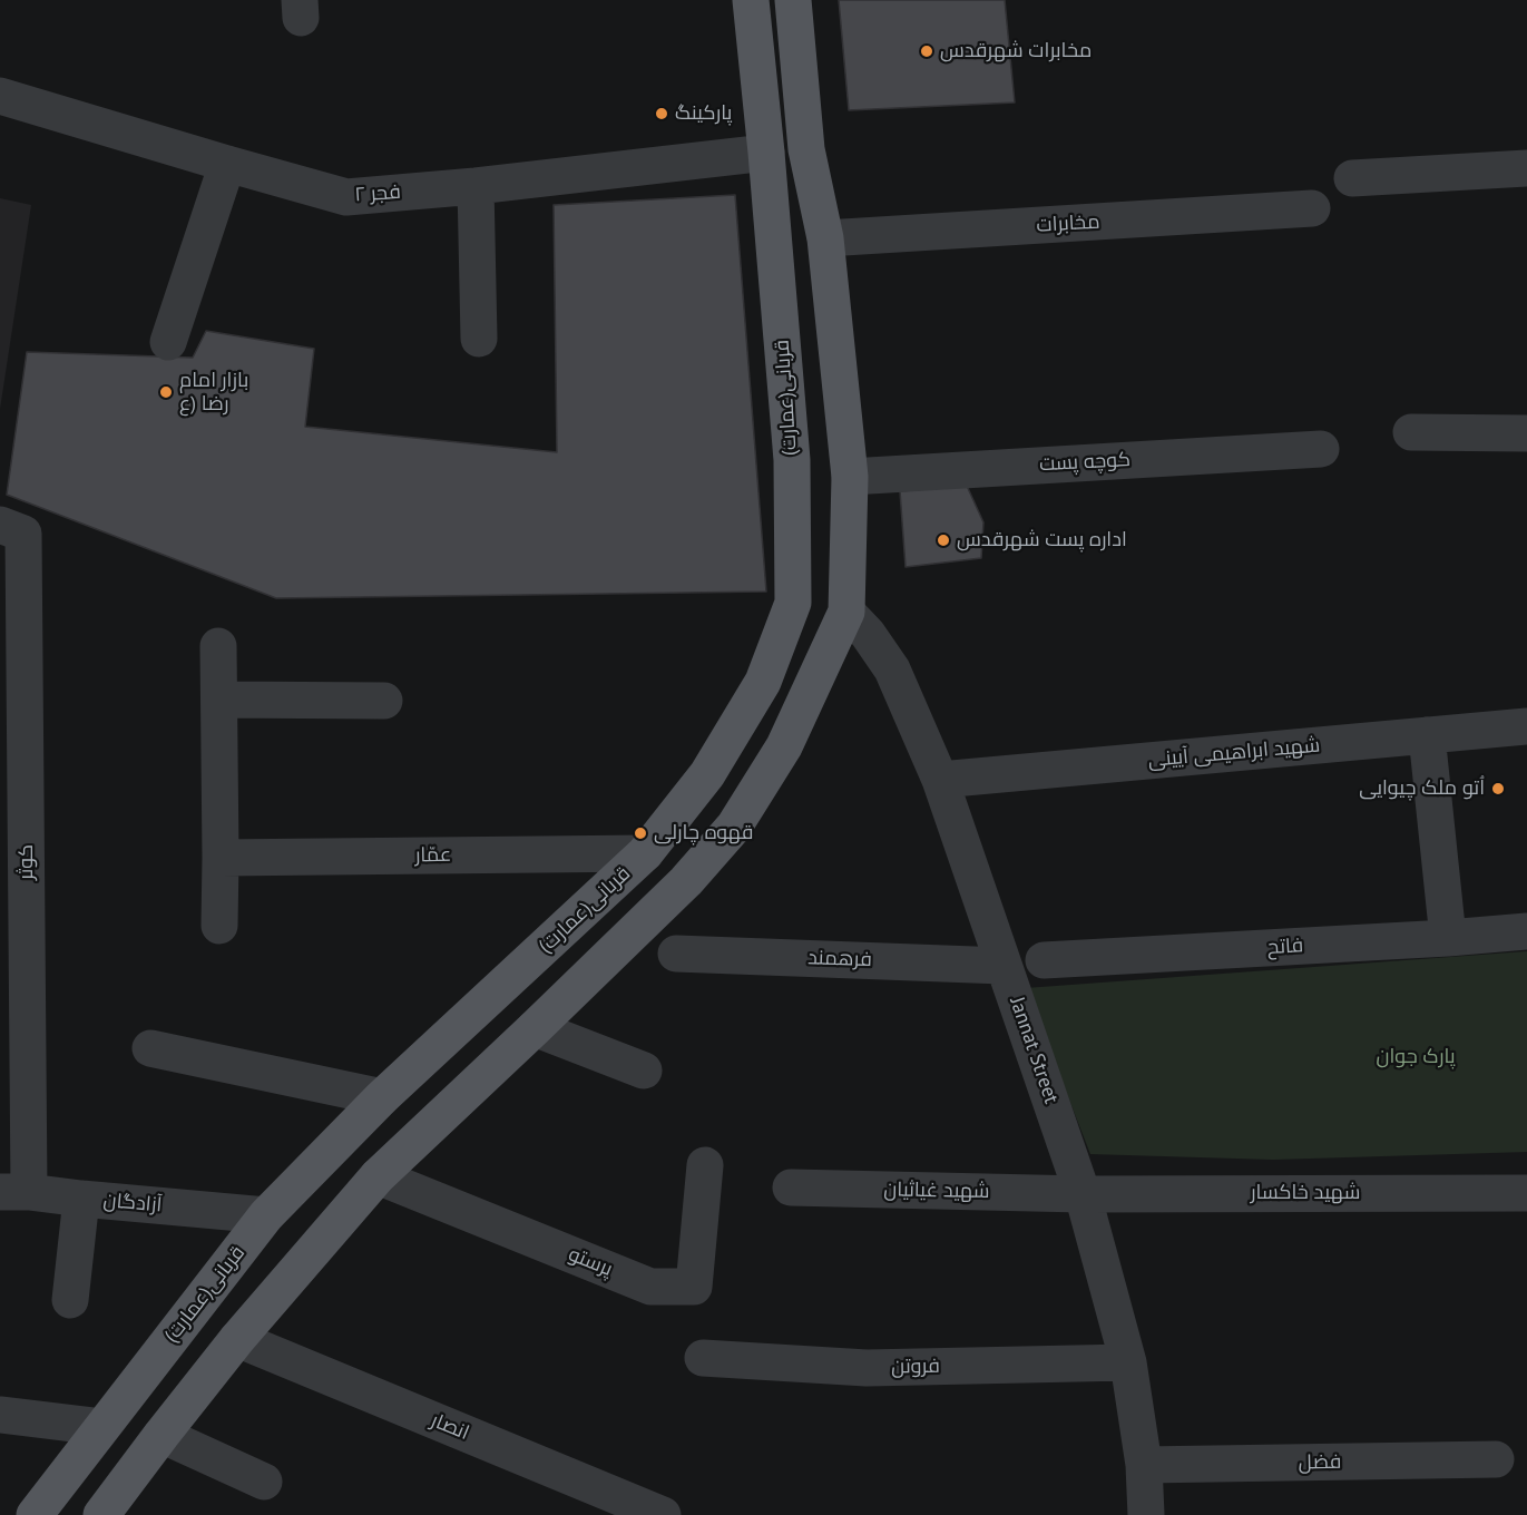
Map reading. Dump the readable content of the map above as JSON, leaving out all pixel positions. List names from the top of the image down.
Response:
{
  "streets": {
    "main road": ["(عمارت)قربانی"],
    "street": [
      "فجر ۲",
      "مخابرات",
      "کوچه پست",
      "شهید ابراهیمی آیینی",
      "عمّار",
      "کوثر",
      "فاتح",
      "فرهمند",
      "Jannat Street",
      "شهید غیاثیان",
      "شهید خاکسار",
      "آزادگان",
      "پرستو",
      "فروتن",
      "انصار",
      "فضل"
    ]
  },
  "crossings": [
    ["فجر ۲", "(عمارت)قربانی"],
    ["(عمارت)قربانی", "عمّار"],
    ["(عمارت)قربانی", "آزادگان"],
    ["شهید ابراهیمی آیینی", "Jannat Street"],
    ["کوثر", "آزادگان"],
    ["فرهمند", "Jannat Street"],
    ["Jannat Street", "شهید غیاثیان"],
    ["Jannat Street", "شهید خاکسار"],
    ["Jannat Street", "فروتن"],
    ["Jannat Street", "فضل"],
    ["شهید غیاثیان", "شهید خاکسار"]
  ],
  "parks": ["پارک جوان"],
  "places": [
    "مخابرات شهرقدس",
    "پارکینگ",
    "بازار امام رضا (ع",
    "اداره پست شهرقدس",
    "اُتو ملک چیوایی",
    "قهوه چارلی"
  ]
}
